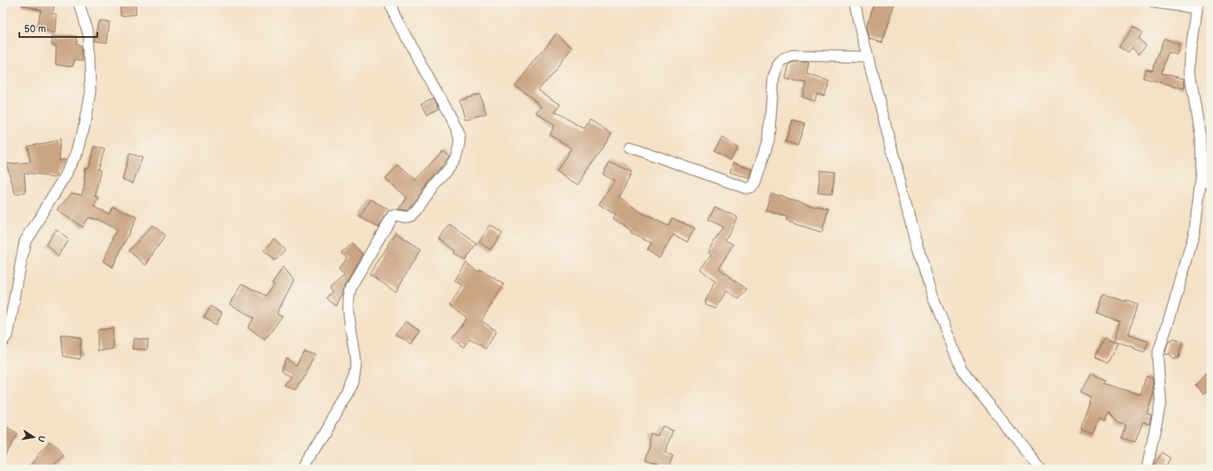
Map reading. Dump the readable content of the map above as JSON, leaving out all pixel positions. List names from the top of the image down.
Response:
{
  "scale_bar": "50 m",
  "north": "right"
}
